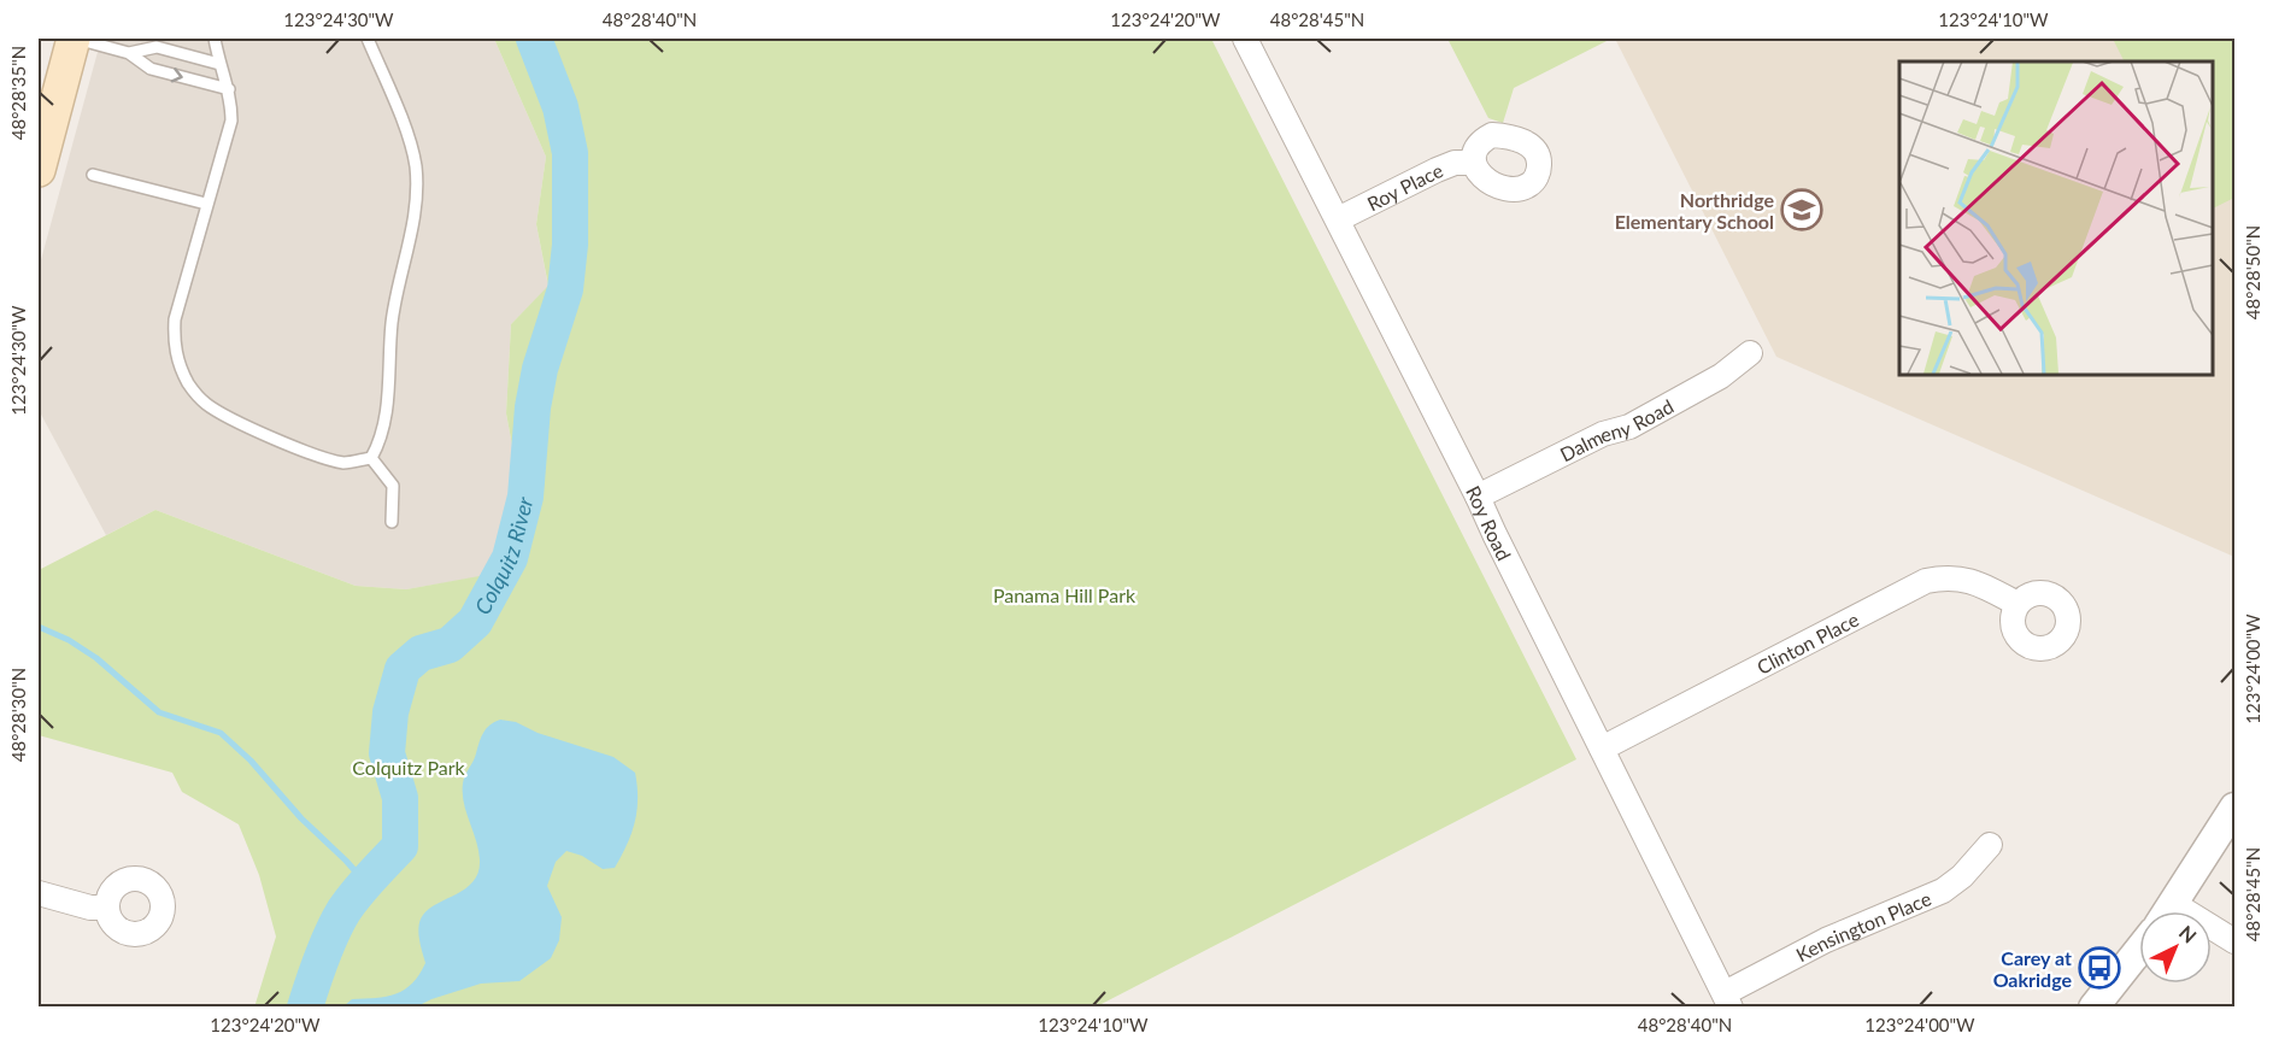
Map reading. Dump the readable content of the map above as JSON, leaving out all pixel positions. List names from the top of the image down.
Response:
{
  "streets": {
    "street": [
      "Roy Place",
      "Dalmeny Road",
      "Roy Road",
      "Clinton Place",
      "Kensington Place"
    ]
  },
  "crossings": [
    ["Roy Place", "Roy Road"],
    ["Dalmeny Road", "Roy Road"],
    ["Roy Road", "Clinton Place"],
    ["Roy Road", "Kensington Place"]
  ],
  "water": ["Colquitz River"],
  "parks": ["Panama Hill Park", "Colquitz Park"],
  "places": {
    "school or university": ["Northridge Elementary School"],
    "bus stop": ["Carey at Oakridge"]
  },
  "north": "top right",
  "coordinates": [
    "123°24'30\"W",
    "48°28'40\"N",
    "123°24'20\"W",
    "48°28'45\"N",
    "123°24'10\"W",
    "48°28'35\"N",
    "48°28'50\"N",
    "123°24'00\"W",
    "48°28'30\"N"
  ]
}
